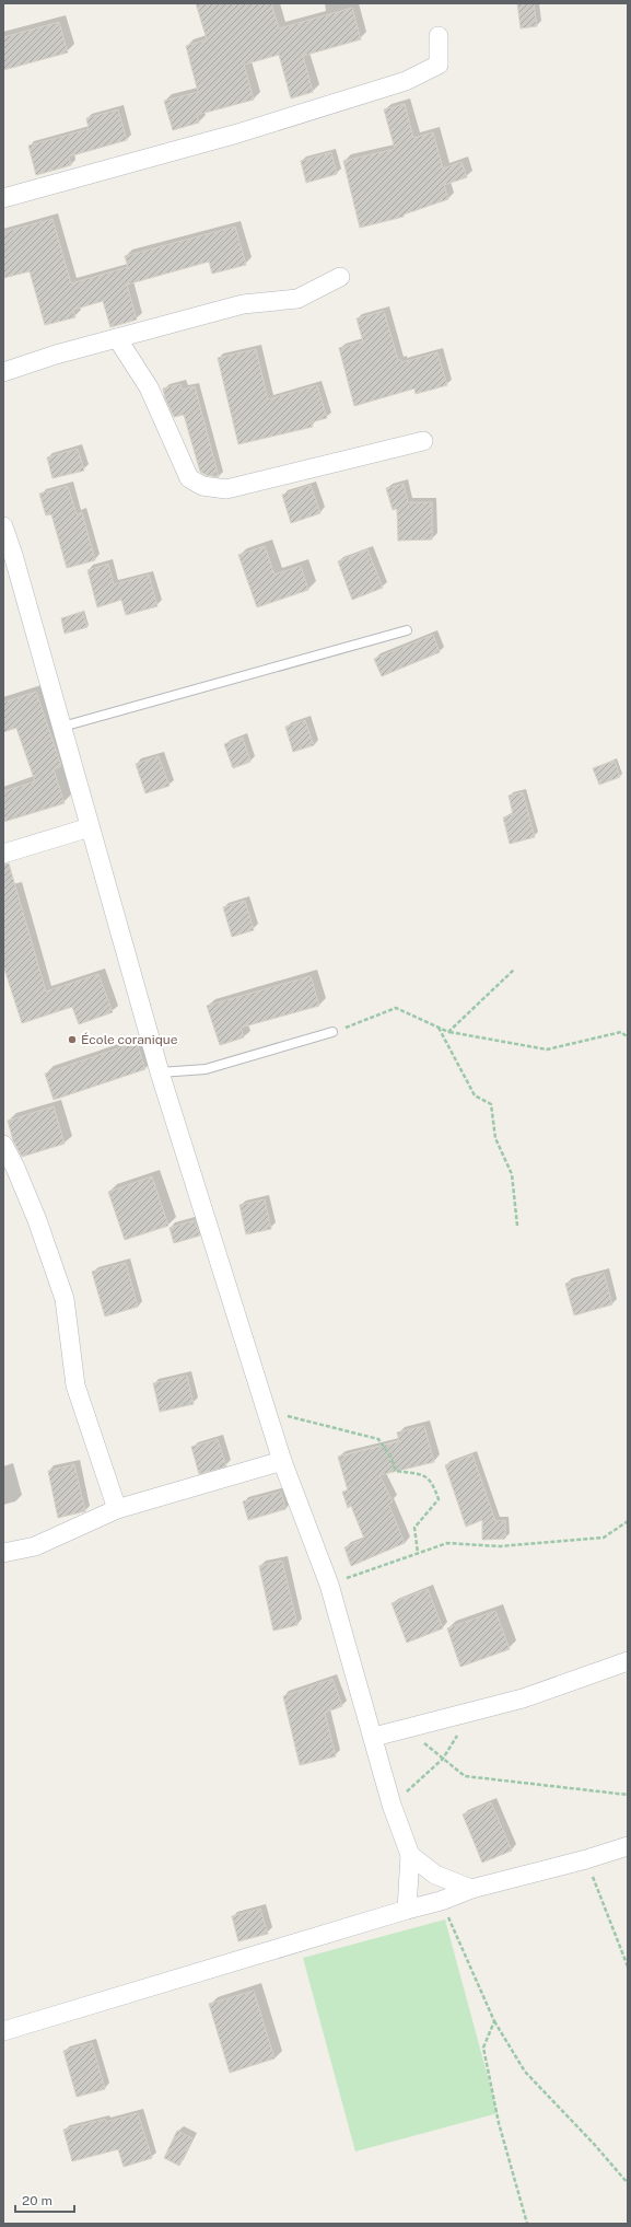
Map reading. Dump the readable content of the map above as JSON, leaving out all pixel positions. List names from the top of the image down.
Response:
{
  "places": ["École coranique"],
  "scale_bar": "20 m"
}
